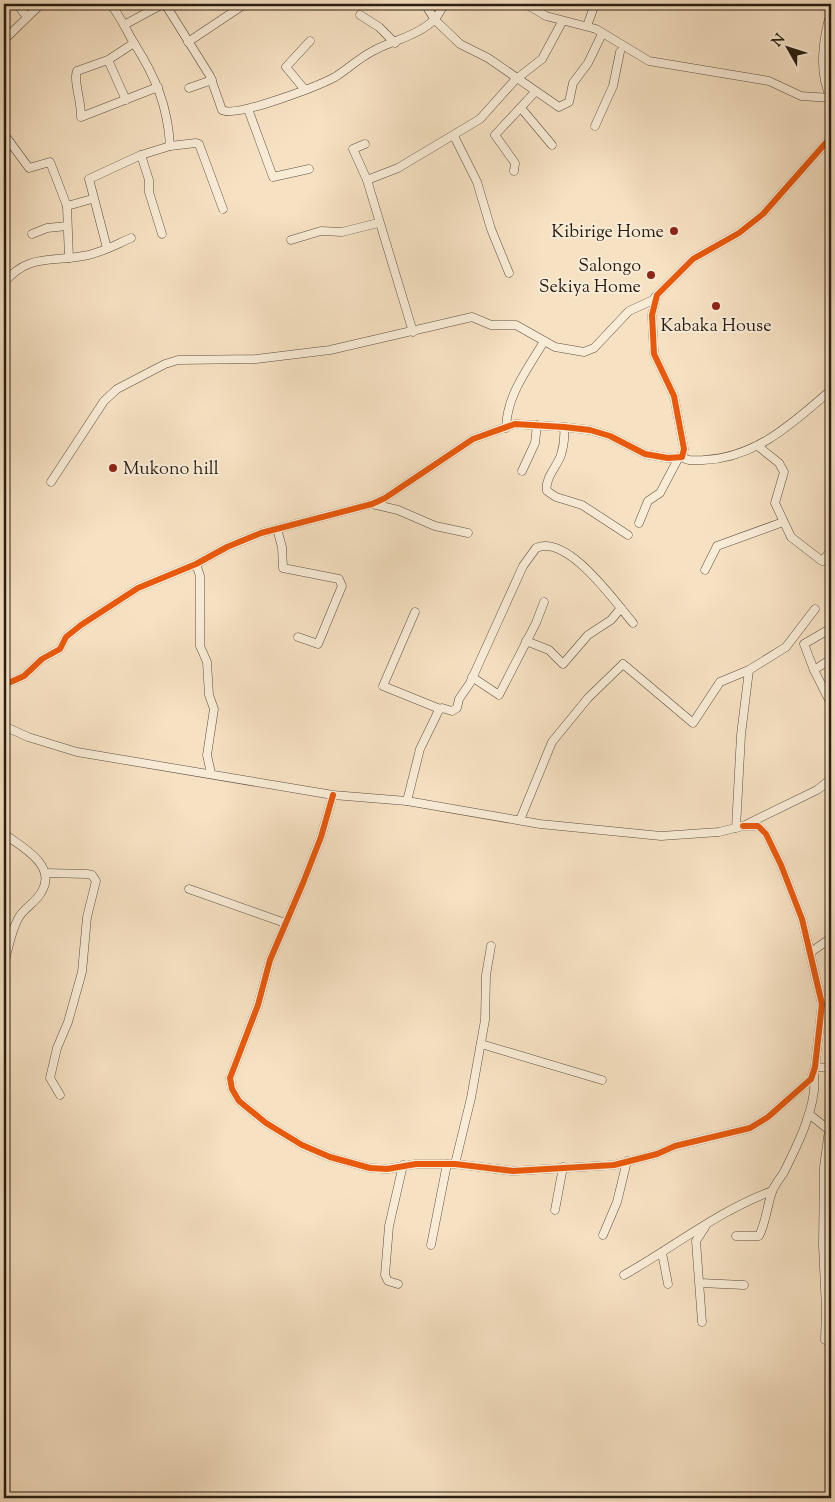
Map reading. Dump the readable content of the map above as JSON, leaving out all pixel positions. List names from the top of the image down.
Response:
{
  "places": [
    "Kibirige Home",
    "Salongo Sekiya Home",
    "Kabaka House",
    "Mukono hill"
  ],
  "north": "top left"
}
